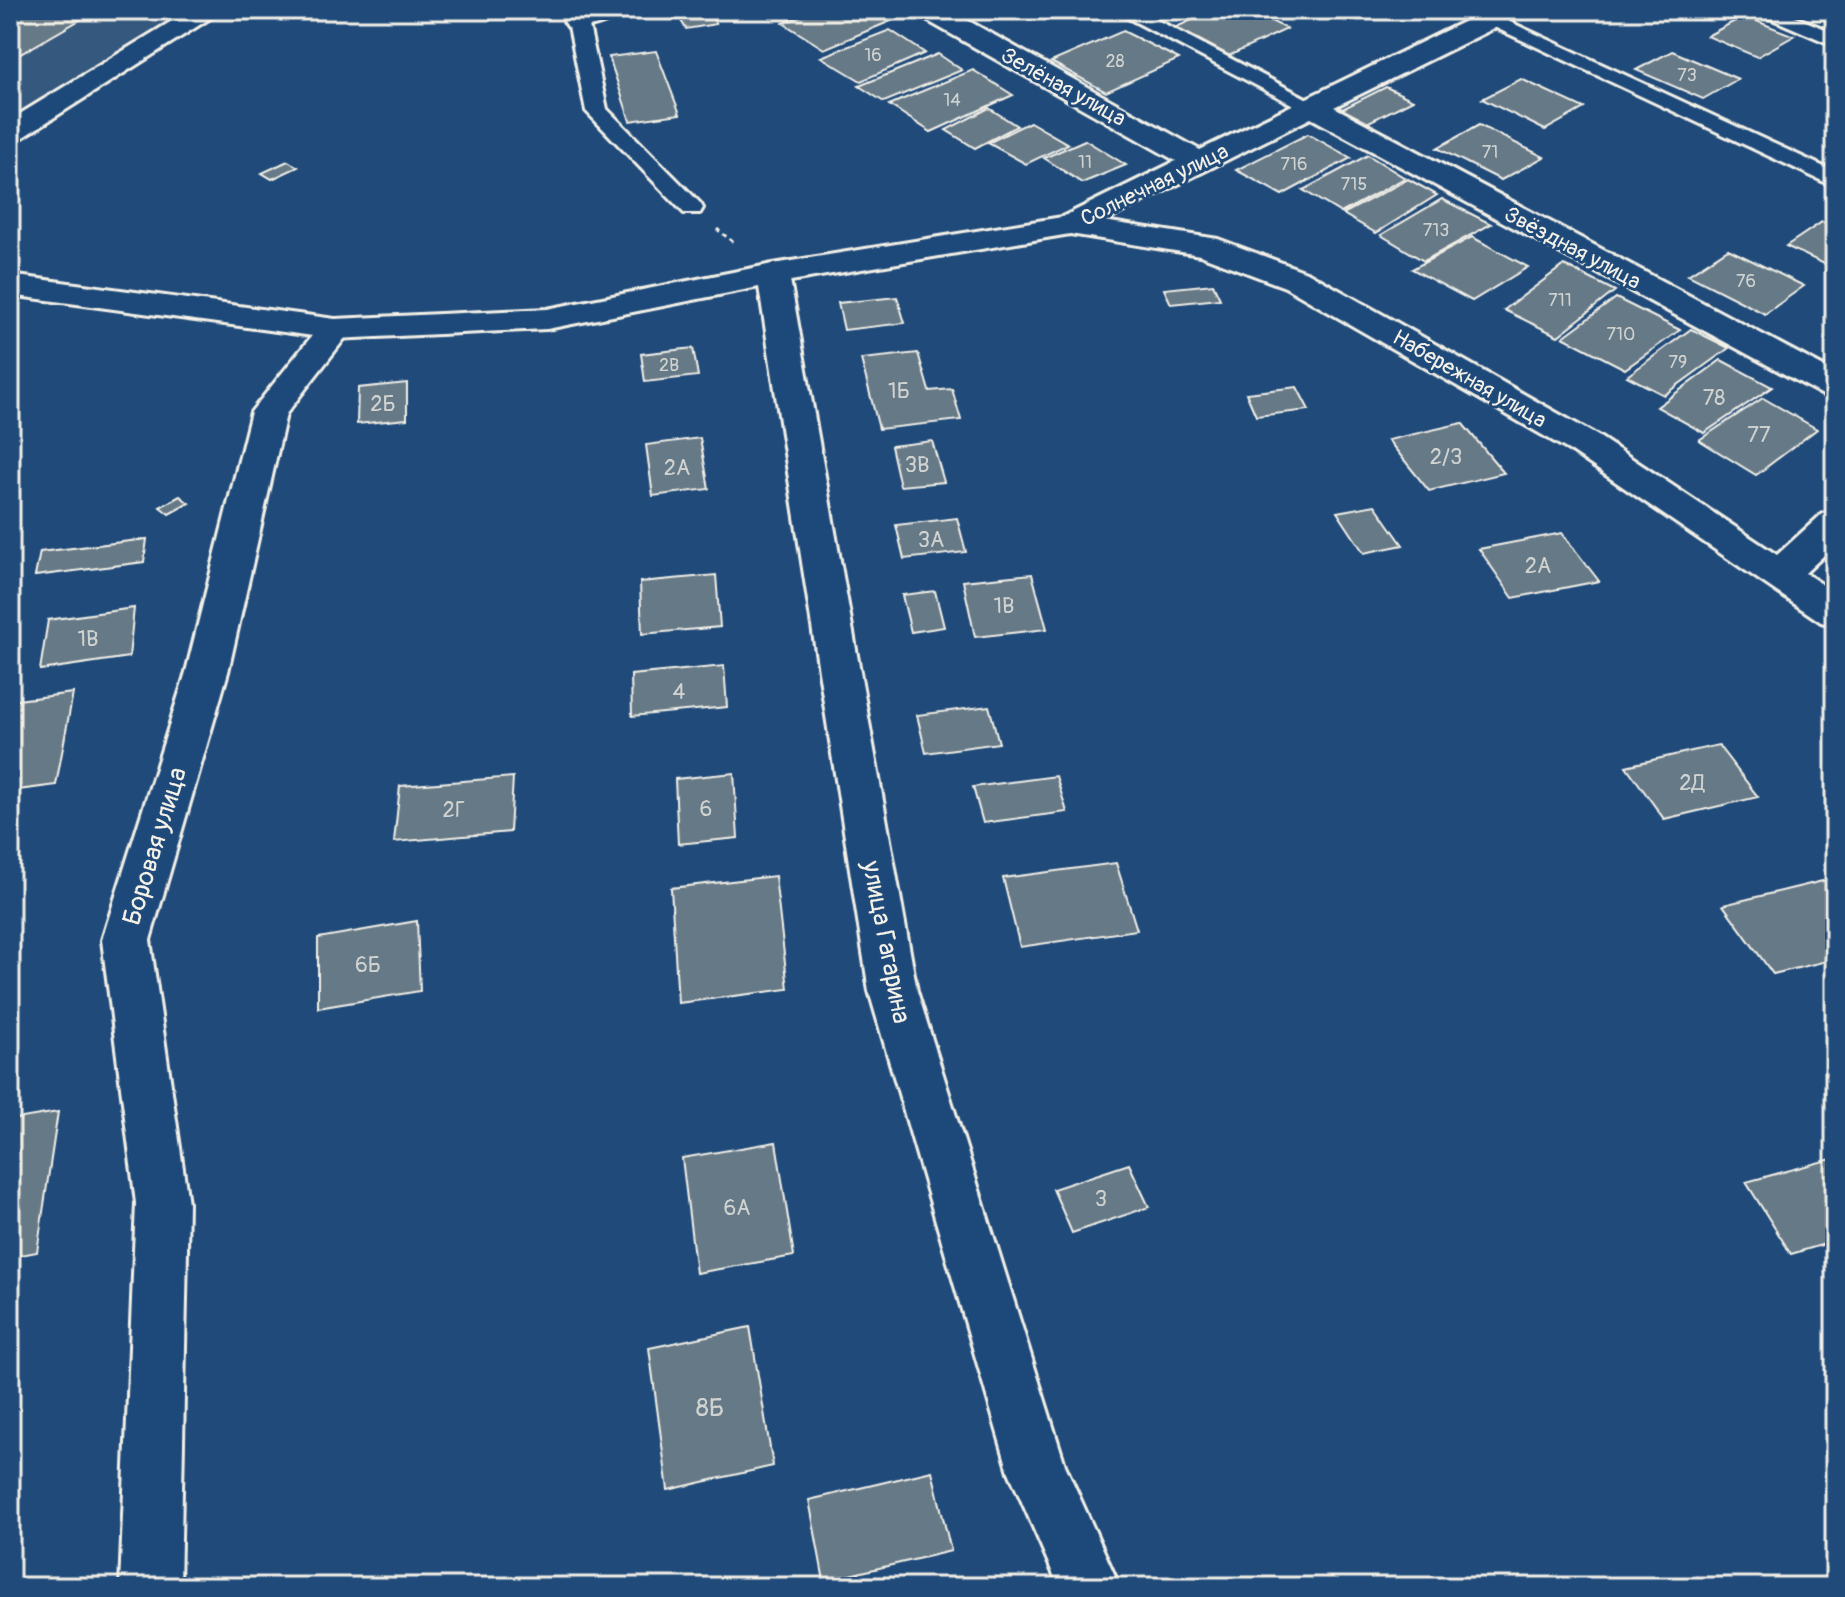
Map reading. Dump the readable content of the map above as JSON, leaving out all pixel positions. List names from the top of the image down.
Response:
{
  "streets": {
    "street": [
      "Зелёная улица",
      "Солнечная улица",
      "Звёздная улица",
      "Набережная улица",
      "Боровая улица",
      "улица Гагарина"
    ]
  },
  "crossings": [
    ["Зелёная улица", "Солнечная улица"],
    ["Солнечная улица", "Звёздная улица"],
    ["Солнечная улица", "Набережная улица"],
    ["Солнечная улица", "Боровая улица"],
    ["Солнечная улица", "улица Гагарина"]
  ],
  "house_numbers": [
    "16",
    "28",
    "73",
    "14",
    "71",
    "11",
    "716",
    "715",
    "713",
    "76",
    "711",
    "710",
    "79",
    "2В",
    "1Б",
    "78",
    "2Б",
    "77",
    "2/3",
    "3В",
    "2А",
    "3А",
    "2А",
    "1В",
    "1В",
    "4",
    "2Д",
    "6",
    "2Г",
    "6Б",
    "3",
    "6А",
    "8Б"
  ]
}
